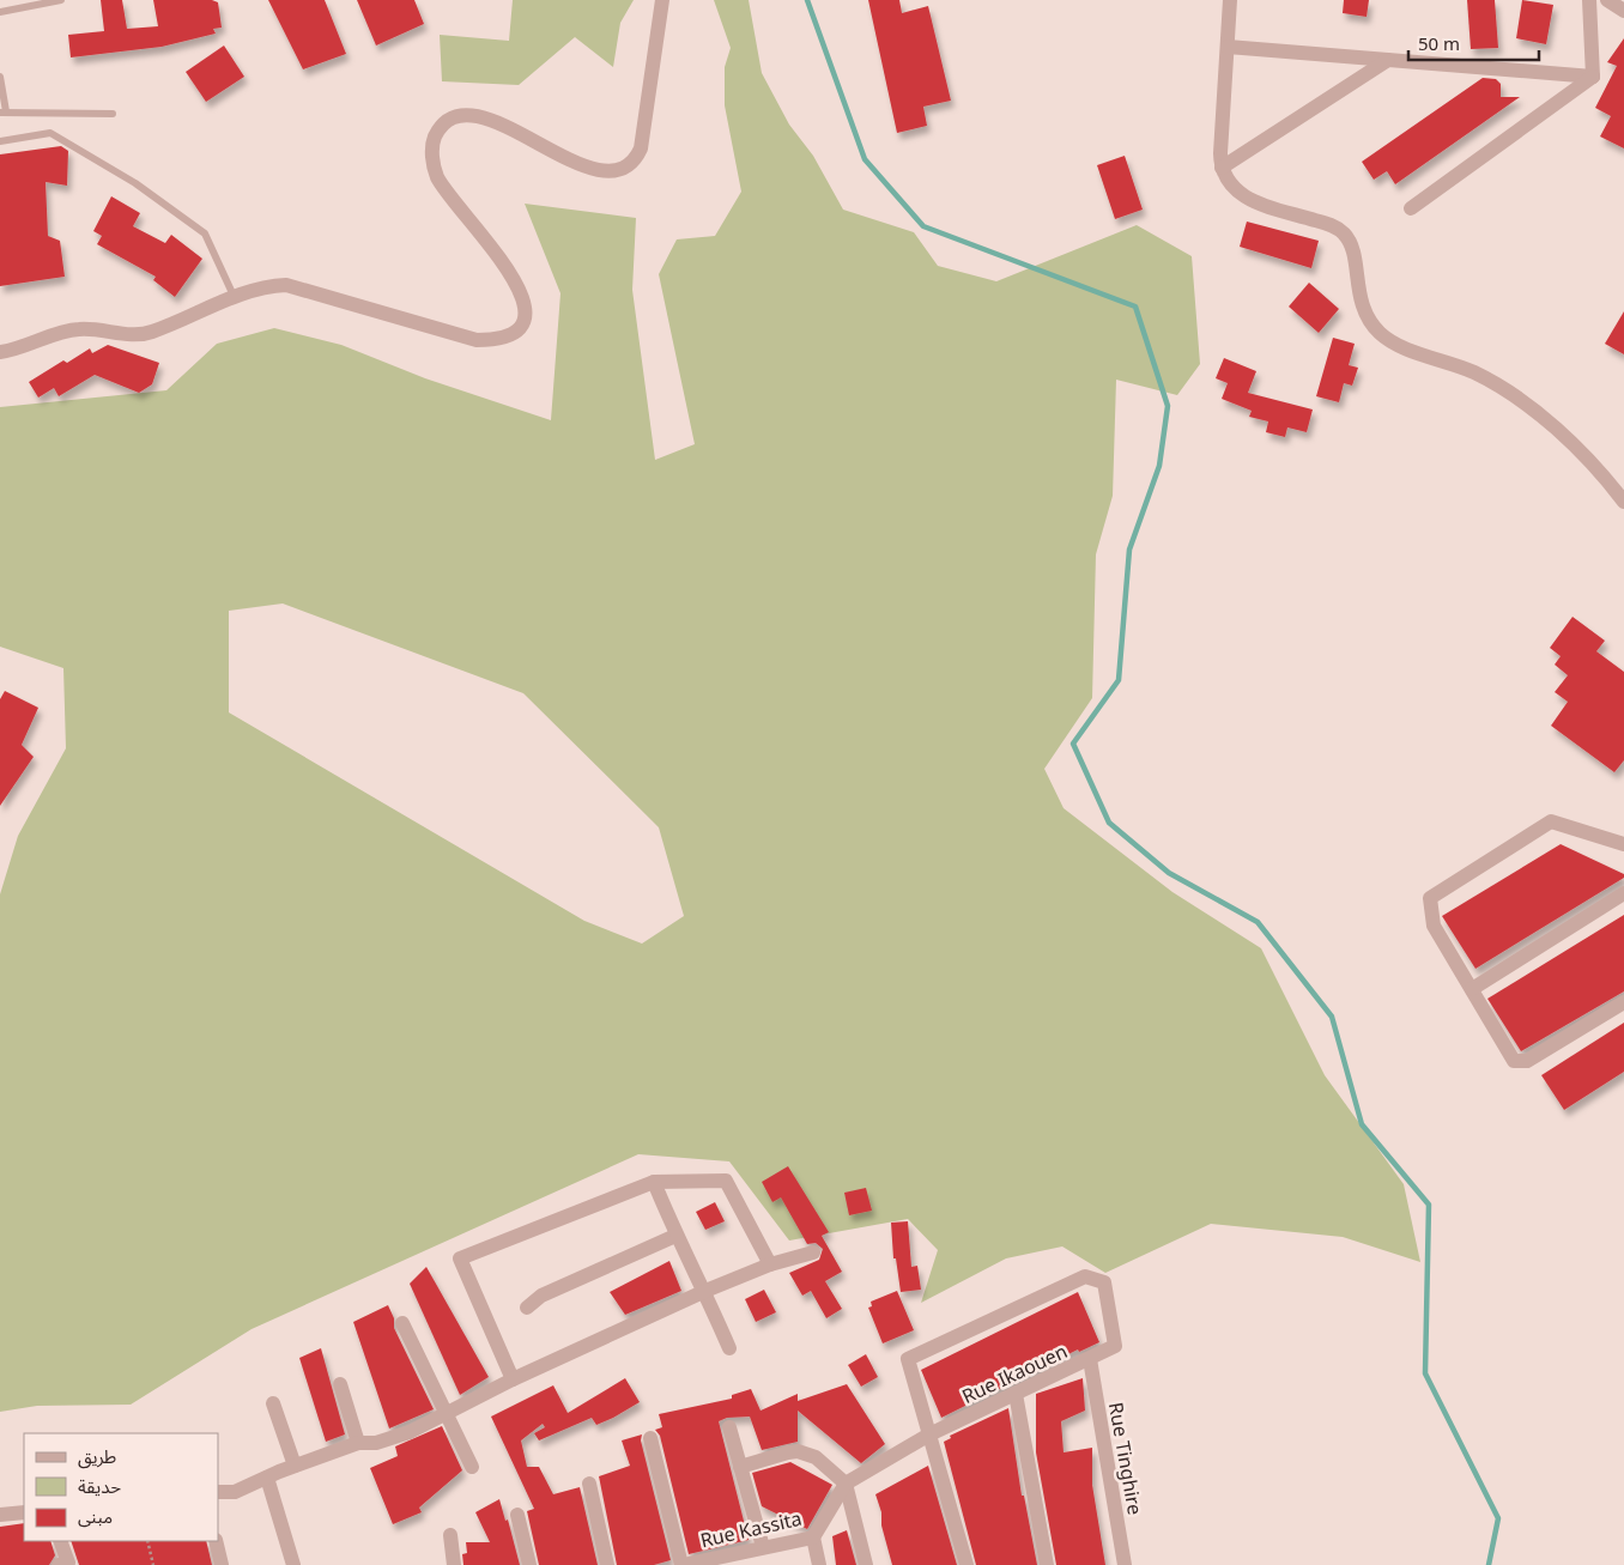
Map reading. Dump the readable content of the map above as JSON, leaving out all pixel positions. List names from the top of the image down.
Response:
{
  "streets": {
    "street": ["Rue Ikaouen", "Rue Tinghire", "Rue Kassita"]
  },
  "crossings": [
    ["Rue Ikaouen", "Rue Tinghire"],
    ["Rue Ikaouen", "Rue Kassita"]
  ],
  "legend": ["طريق", "حديقة", "مبنى"],
  "scale_bar": "50 m"
}
